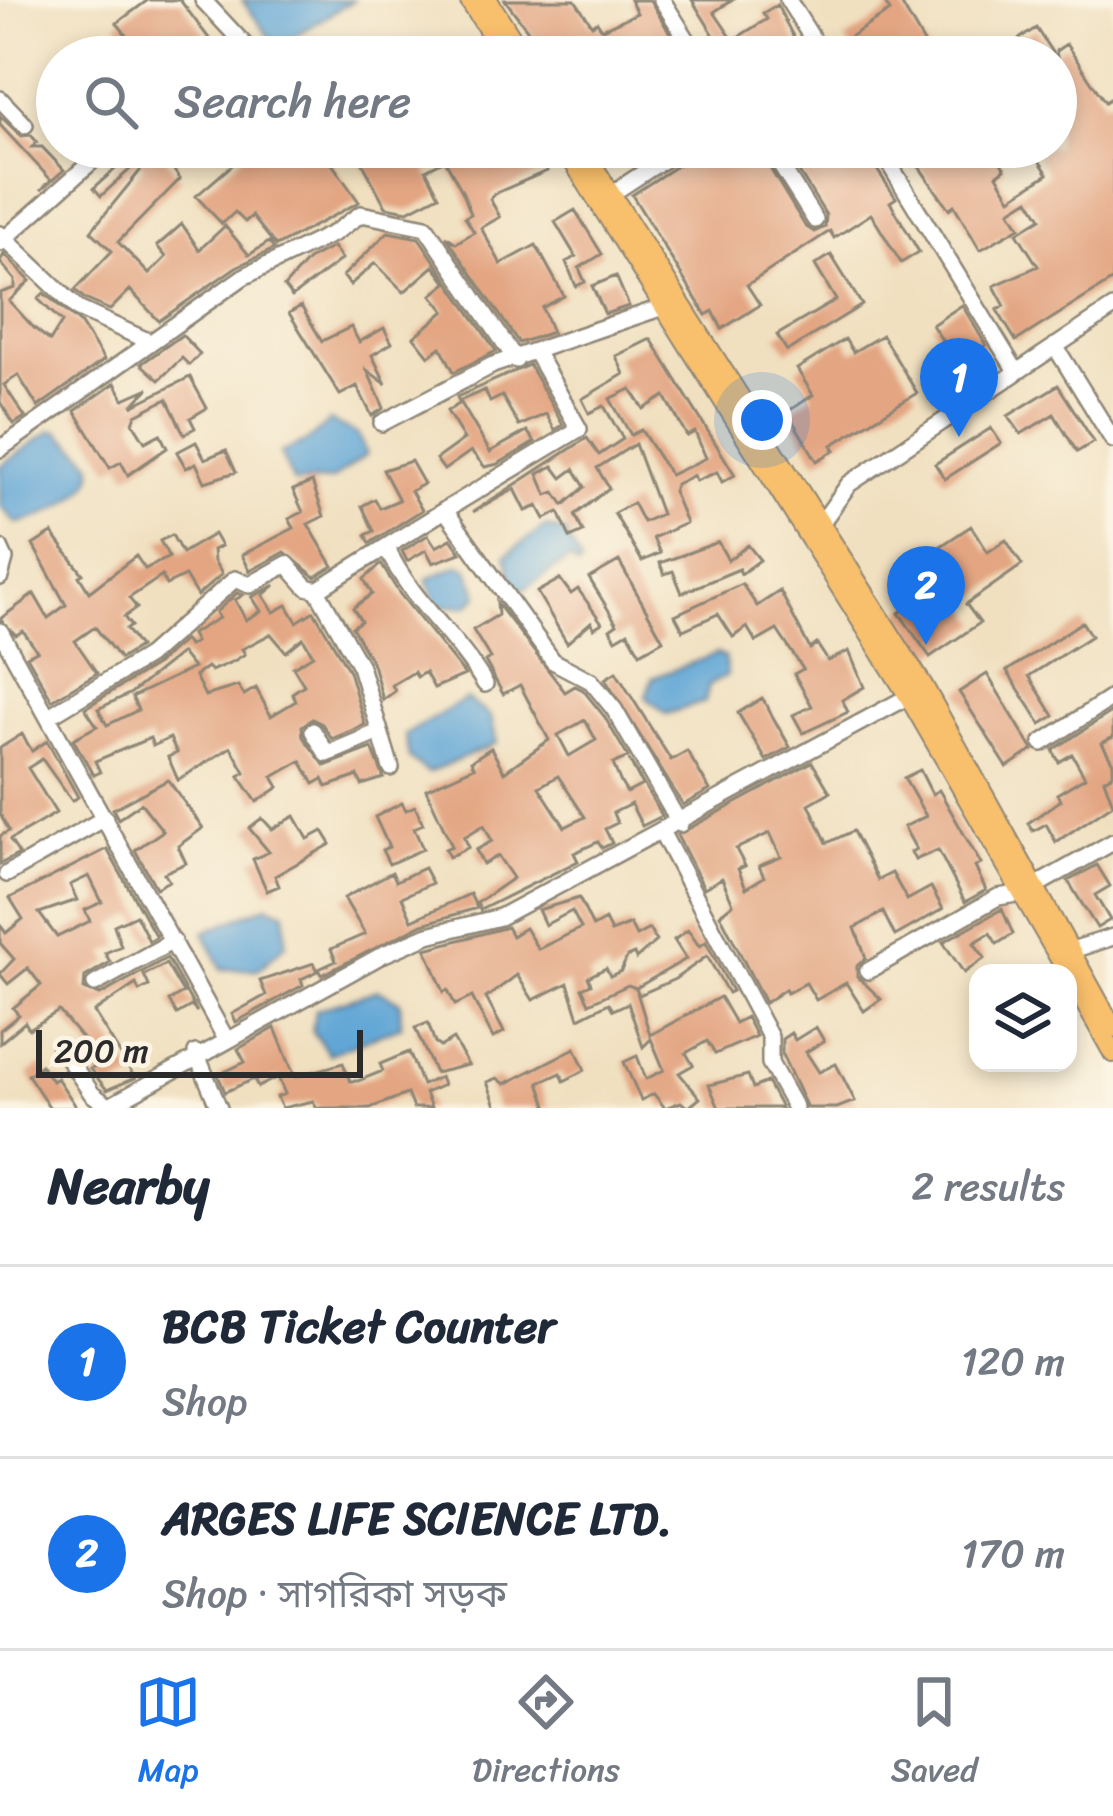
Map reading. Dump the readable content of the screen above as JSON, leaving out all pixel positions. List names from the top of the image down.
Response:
{
  "scale_bar": "200 m",
  "page": {
    "search": "Search here",
    "pins": ["1", "2"],
    "scale": "200 m",
    "heading": ["Nearby", "2 results"],
    "list": [
      {
        "mark": "1",
        "name": "BCB Ticket Counter",
        "note": "Shop",
        "value": "120 m"
      },
      {
        "mark": "2",
        "name": "ARGES LIFE SCIENCE LTD.",
        "note": "Shop · সাগরিকা সড়ক",
        "value": "170 m"
      }
    ],
    "nav": ["Map", "Directions", "Saved"]
  }
}
